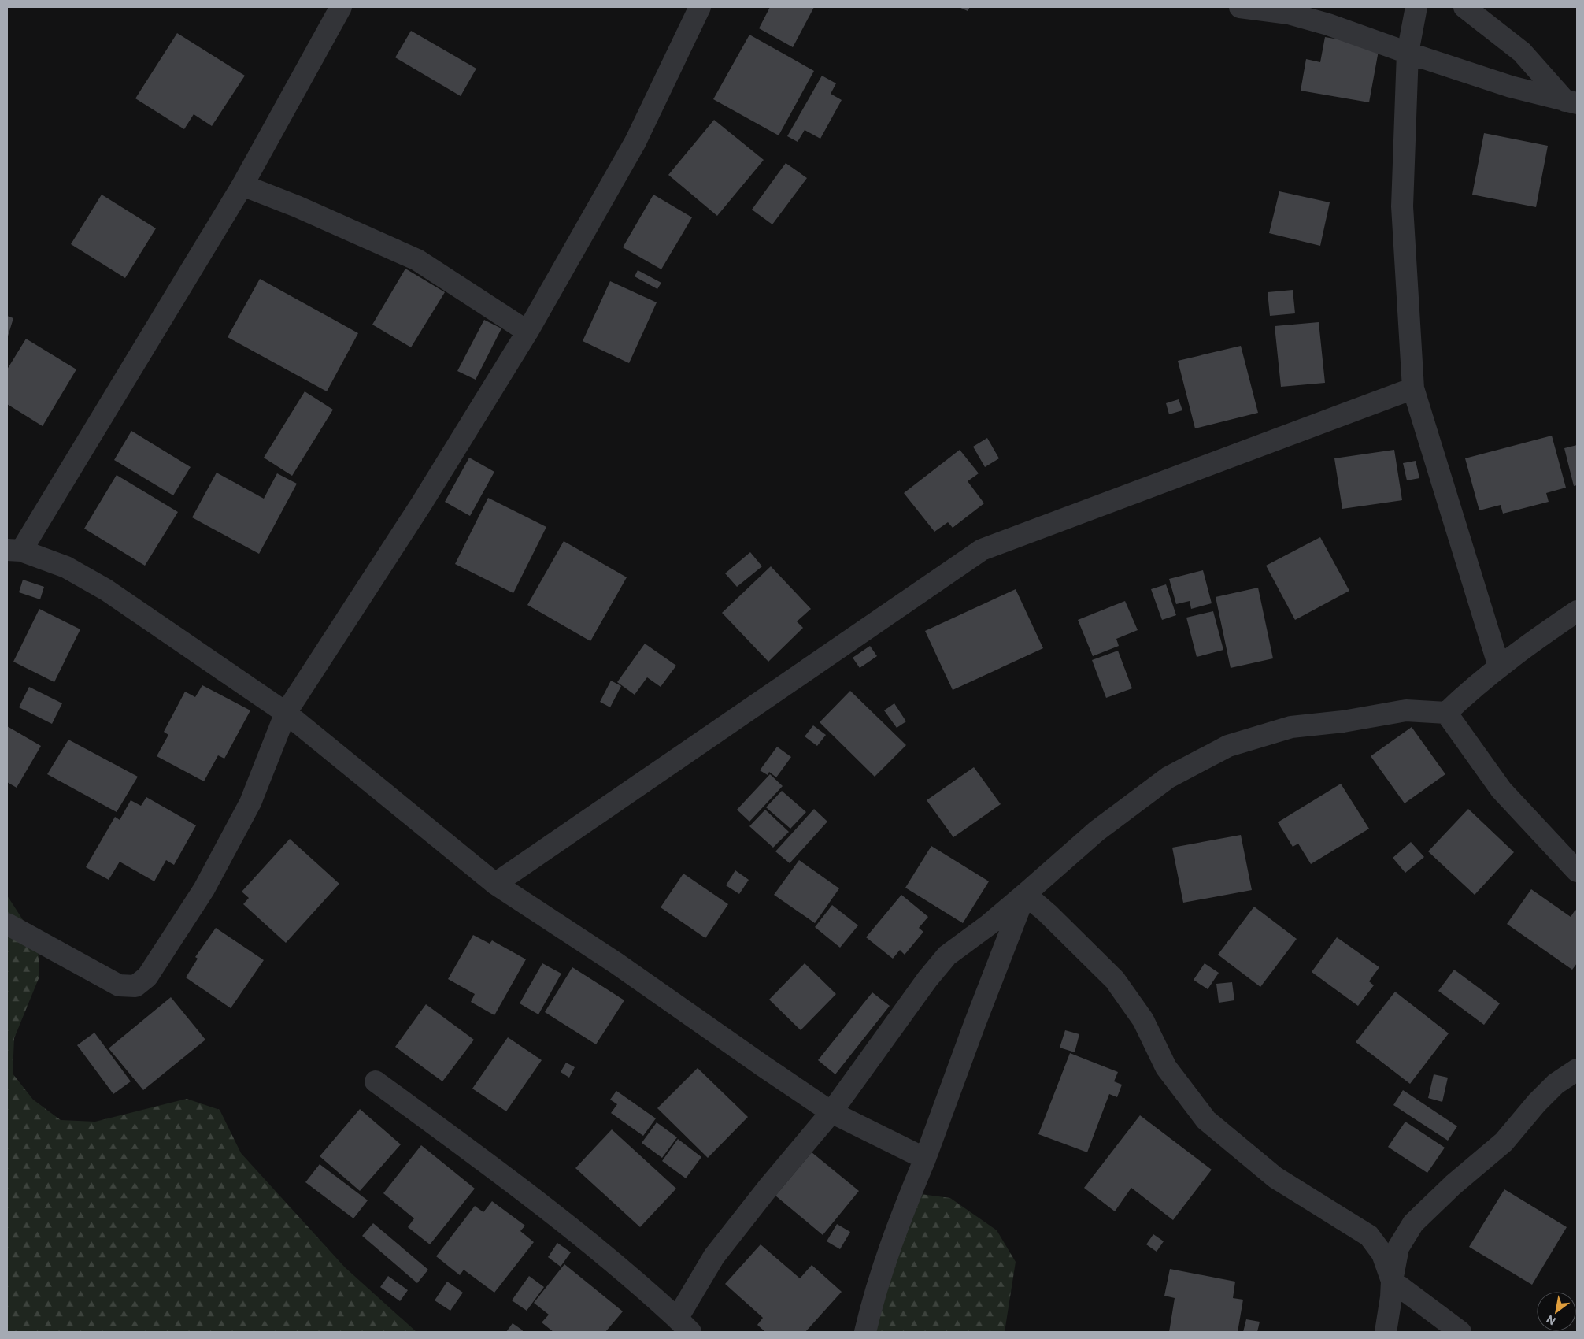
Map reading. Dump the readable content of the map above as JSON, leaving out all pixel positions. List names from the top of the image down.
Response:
{
  "north": "bottom left"
}
